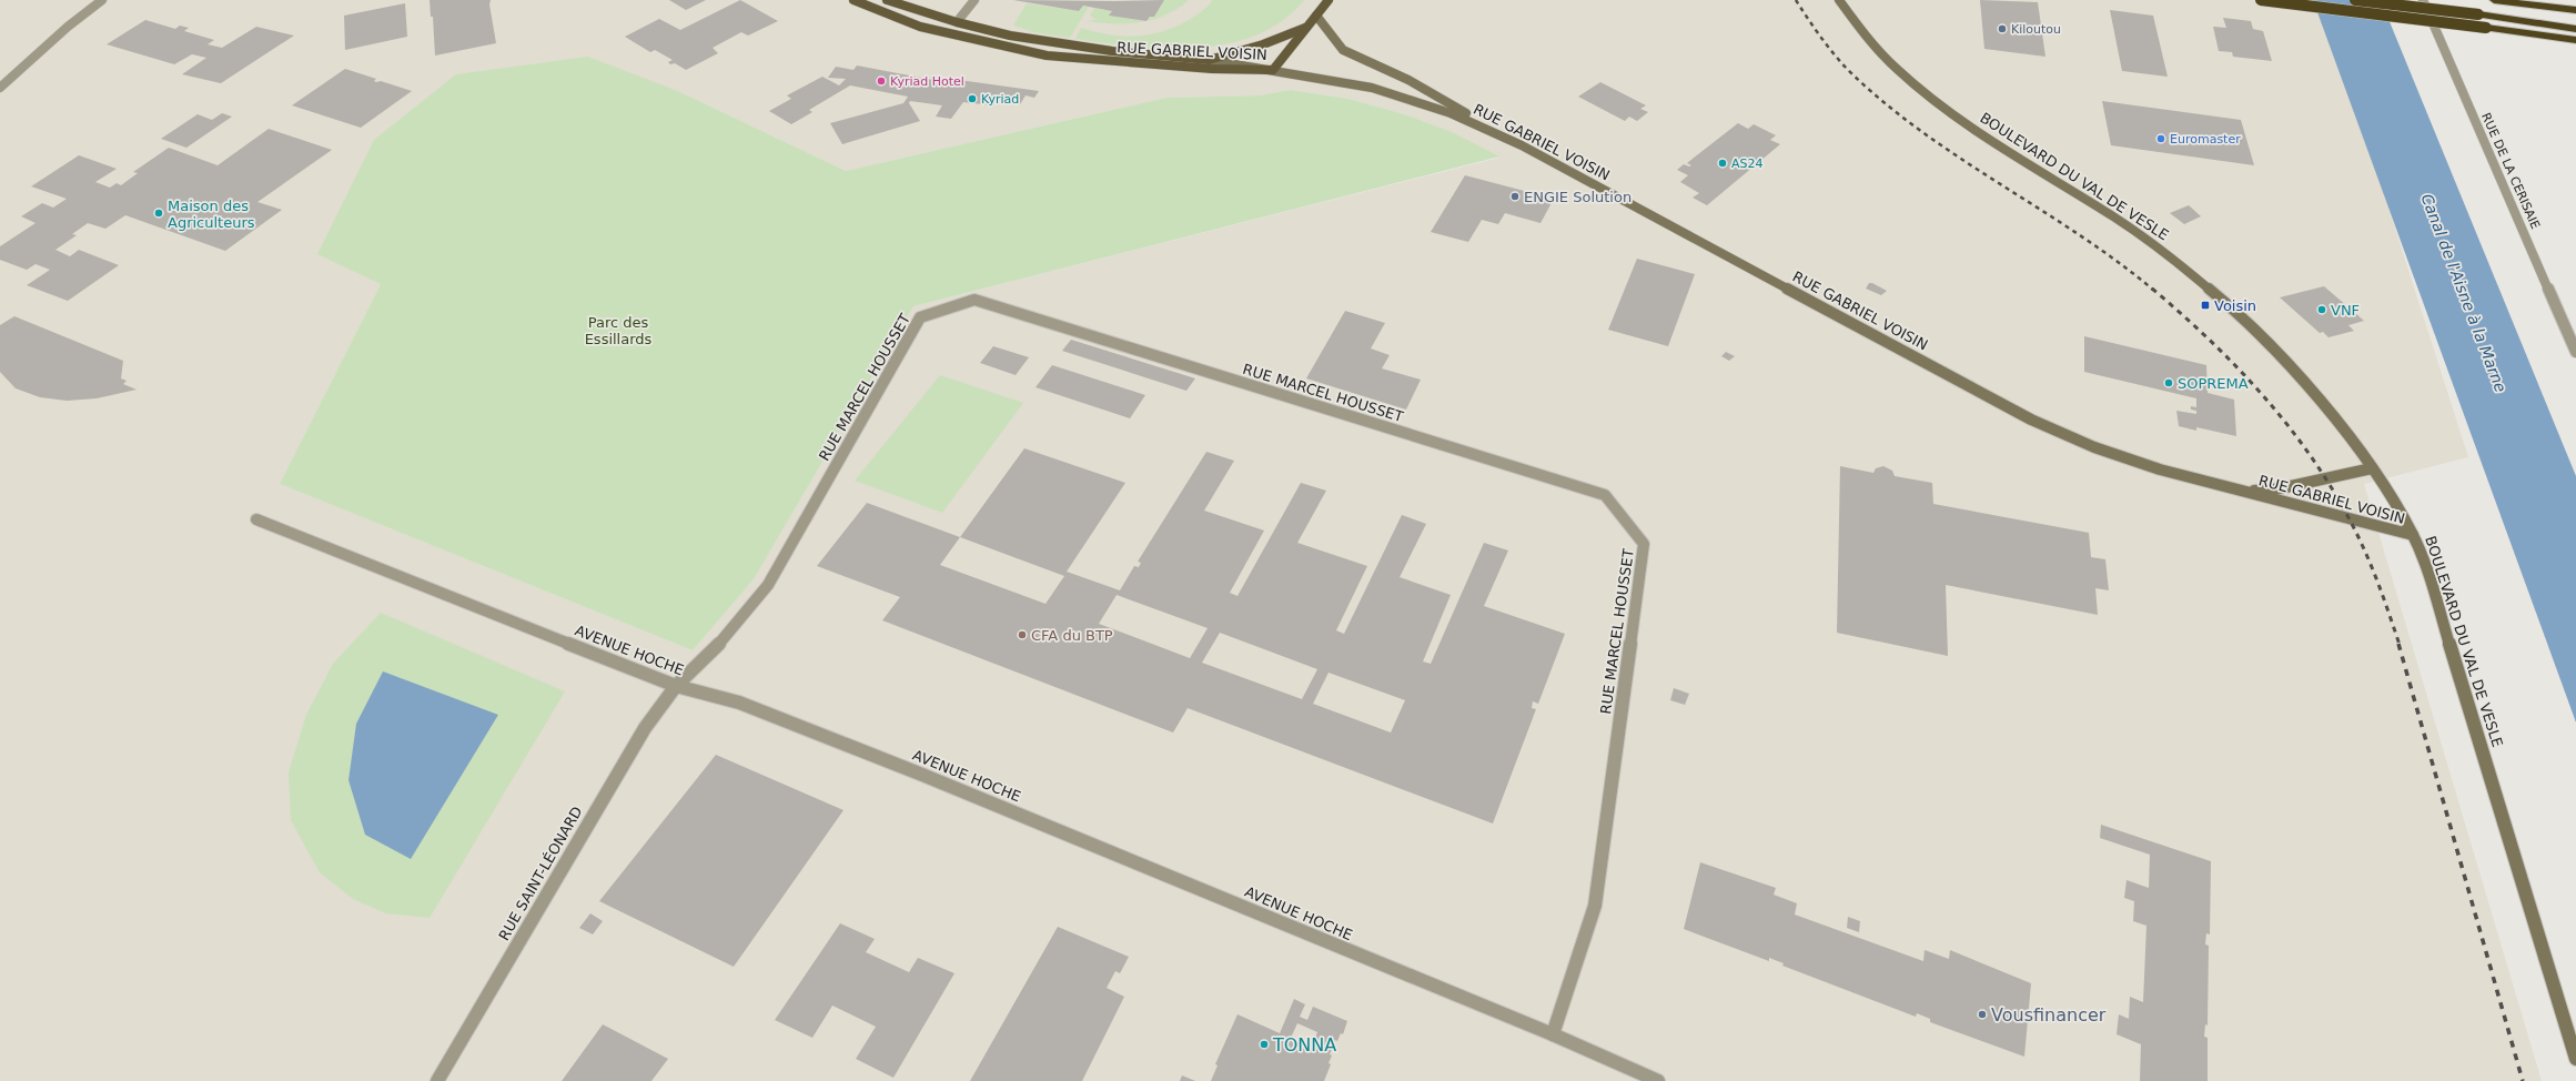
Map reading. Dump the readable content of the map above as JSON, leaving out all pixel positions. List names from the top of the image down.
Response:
{
  "streets": {
    "main road": ["RUE GABRIEL VOISIN"],
    "street": [
      "RUE DE LA CERISAIE",
      "BOULEVARD DU VAL DE VESLE",
      "RUE MARCEL HOUSSET",
      "AVENUE HOCHE",
      "RUE SAINT-LÉONARD"
    ]
  },
  "crossings": [
    ["RUE GABRIEL VOISIN", "BOULEVARD DU VAL DE VESLE"],
    ["RUE MARCEL HOUSSET", "AVENUE HOCHE"],
    ["RUE MARCEL HOUSSET", "RUE SAINT-LÉONARD"],
    ["AVENUE HOCHE", "RUE SAINT-LÉONARD"]
  ],
  "water": ["Canal de l'Aisne à la Marne"],
  "parks": ["Parc des Essillards"],
  "places": {
    "other": [
      "Kiloutou",
      "Kyriad Hotel",
      "Kyriad",
      "Euromaster",
      "AS24",
      "ENGIE Solution",
      "Maison des Agriculteurs",
      "VNF",
      "SOPREMA",
      "CFA du BTP",
      "Vousfinancer",
      "TONNA"
    ],
    "transit": ["Voisin"]
  }
}
